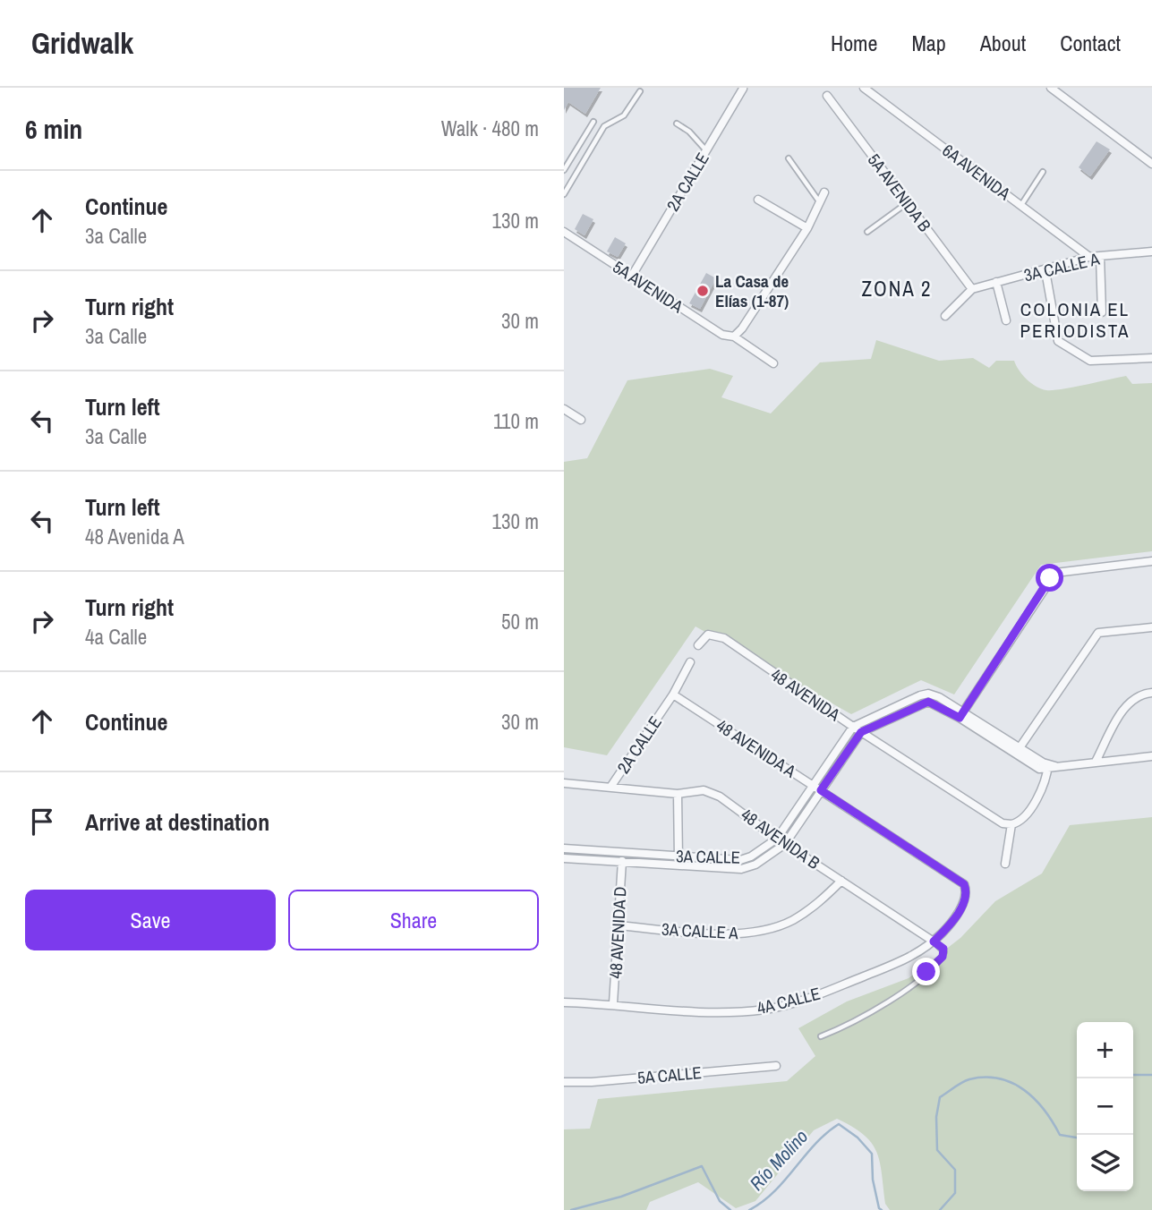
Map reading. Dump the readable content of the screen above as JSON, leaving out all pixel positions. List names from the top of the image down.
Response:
{
  "streets": {
    "street": [
      "6A AVENIDA",
      "2A CALLE",
      "5A AVENIDA B",
      "3A CALLE A",
      "5A AVENIDA",
      "48 AVENIDA",
      "48 AVENIDA A",
      "48 AVENIDA B",
      "3A CALLE",
      "48 AVENIDA D",
      "4A CALLE",
      "5A CALLE"
    ]
  },
  "crossings": [
    ["6A AVENIDA", "3A CALLE A"],
    ["2A CALLE", "5A AVENIDA"],
    ["2A CALLE", "48 AVENIDA A"],
    ["2A CALLE", "48 AVENIDA B"],
    ["5A AVENIDA B", "3A CALLE A"],
    ["3A CALLE A", "48 AVENIDA B"],
    ["3A CALLE A", "48 AVENIDA D"],
    ["48 AVENIDA", "3A CALLE"],
    ["48 AVENIDA A", "3A CALLE"],
    ["48 AVENIDA A", "4A CALLE"],
    ["48 AVENIDA B", "3A CALLE"],
    ["48 AVENIDA B", "4A CALLE"],
    ["3A CALLE", "48 AVENIDA D"],
    ["48 AVENIDA D", "4A CALLE"]
  ],
  "districts": ["ZONA 2", "COLONIA EL PERIODISTA"],
  "water": ["Río Molino"],
  "places": ["La Casa de Elías (1-87)"],
  "page": {
    "header": "Gridwalk",
    "nav": [
      "Home",
      "Map",
      "About",
      "Contact"
    ],
    "heading": ["6 min", "Walk · 480 m"],
    "list": [
      ["Continue", "3a Calle", "130 m"],
      ["Turn right", "3a Calle", "30 m"],
      ["Turn left", "3a Calle", "110 m"],
      ["Turn left", "48 Avenida A", "130 m"],
      ["Turn right", "4a Calle", "50 m"],
      ["Continue", "30 m"],
      "Arrive at destination"
    ],
    "buttons": ["Save", "Share"],
    "map_buttons": ["+", "−"]
  }
}
